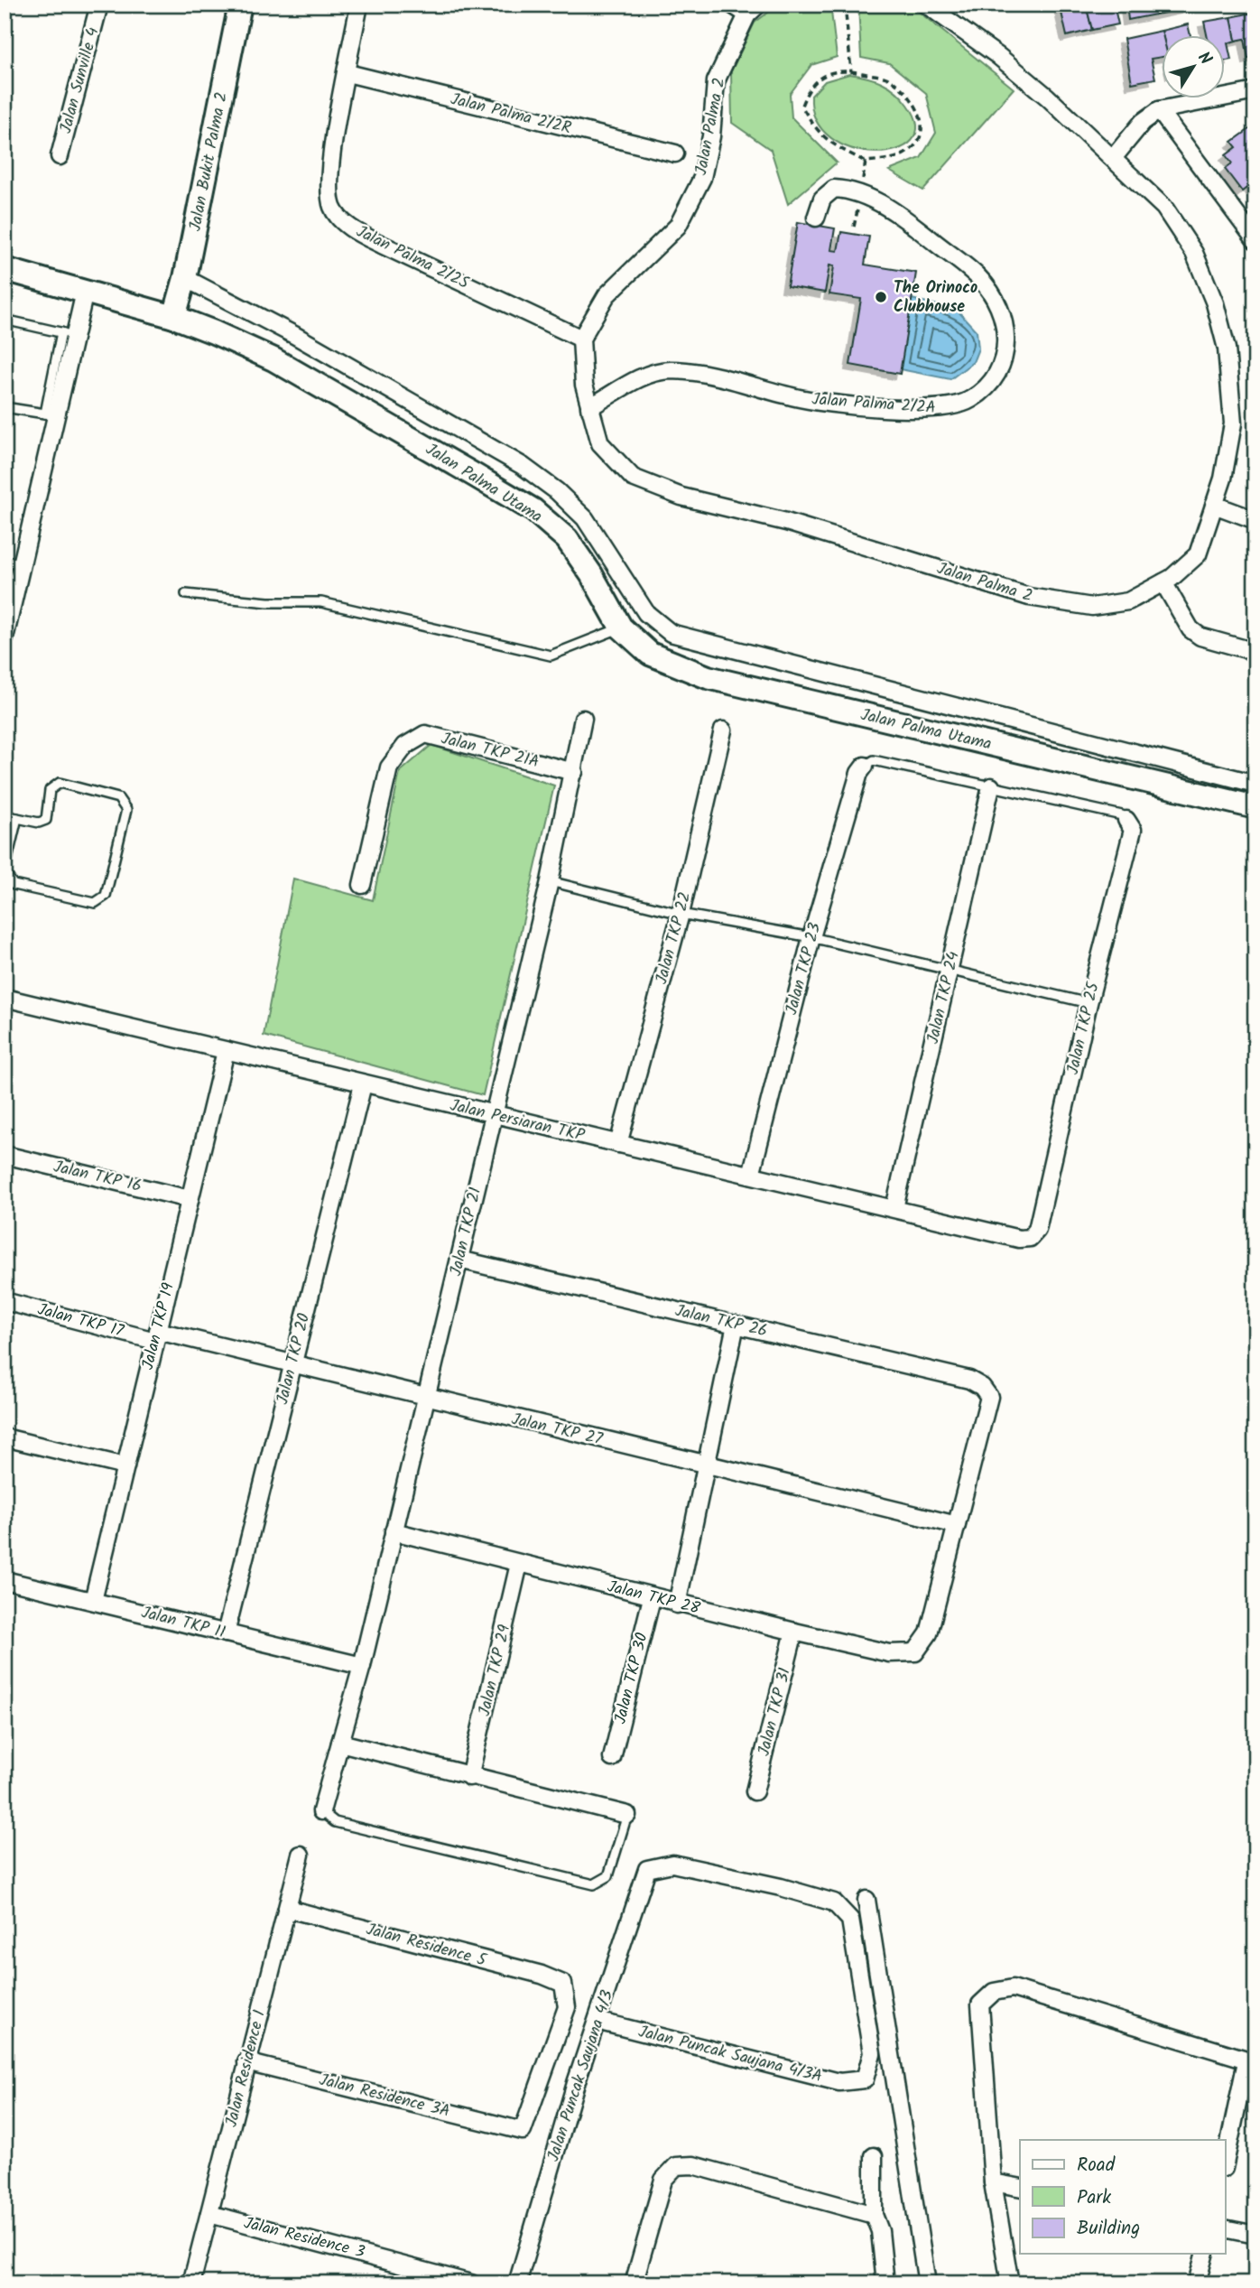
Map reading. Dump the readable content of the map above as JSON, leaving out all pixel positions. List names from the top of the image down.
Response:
{
  "streets": {
    "street": [
      "Jalan Sunville 4",
      "Jalan Palma 2/2R",
      "Jalan Palma 2",
      "Jalan Bukit Palma 2",
      "Jalan Palma 2/2S",
      "Jalan Palma 2/2A",
      "Jalan Palma Utama",
      "Jalan TKP 21A",
      "Jalan TKP 22",
      "Jalan TKP 23",
      "Jalan TKP 24",
      "Jalan TKP 25",
      "Jalan Persiaran TKP",
      "Jalan TKP 16",
      "Jalan TKP 21",
      "Jalan TKP 17",
      "Jalan TKP 26",
      "Jalan TKP 19",
      "Jalan TKP 20",
      "Jalan TKP 27",
      "Jalan TKP 28",
      "Jalan TKP 11",
      "Jalan TKP 29",
      "Jalan TKP 30",
      "Jalan TKP 31",
      "Jalan Residence 5",
      "Jalan Puncak Saujana 4/3A",
      "Jalan Residence 1",
      "Jalan Puncak Saujana 4/3",
      "Jalan Residence 3A",
      "Jalan Residence 3"
    ]
  },
  "crossings": [
    ["Jalan Palma 2/2R", "Jalan Palma 2/2S"],
    ["Jalan Palma 2", "Jalan Palma 2/2S"],
    ["Jalan Palma 2", "Jalan Palma 2/2A"],
    ["Jalan Bukit Palma 2", "Jalan Palma Utama"],
    ["Jalan TKP 21A", "Jalan TKP 21"],
    ["Jalan TKP 22", "Jalan Persiaran TKP"],
    ["Jalan TKP 23", "Jalan Persiaran TKP"],
    ["Jalan TKP 24", "Jalan Persiaran TKP"],
    ["Jalan TKP 25", "Jalan Persiaran TKP"],
    ["Jalan Persiaran TKP", "Jalan TKP 21"],
    ["Jalan Persiaran TKP", "Jalan TKP 19"],
    ["Jalan Persiaran TKP", "Jalan TKP 20"],
    ["Jalan TKP 16", "Jalan TKP 19"],
    ["Jalan TKP 21", "Jalan TKP 26"],
    ["Jalan TKP 21", "Jalan TKP 27"],
    ["Jalan TKP 21", "Jalan TKP 28"],
    ["Jalan TKP 21", "Jalan TKP 11"],
    ["Jalan TKP 17", "Jalan TKP 19"],
    ["Jalan TKP 17", "Jalan TKP 27"],
    ["Jalan TKP 26", "Jalan TKP 27"],
    ["Jalan TKP 26", "Jalan TKP 28"],
    ["Jalan TKP 19", "Jalan TKP 27"],
    ["Jalan TKP 19", "Jalan TKP 11"],
    ["Jalan TKP 20", "Jalan TKP 27"],
    ["Jalan TKP 20", "Jalan TKP 11"],
    ["Jalan TKP 27", "Jalan TKP 28"],
    ["Jalan TKP 28", "Jalan TKP 29"],
    ["Jalan TKP 28", "Jalan TKP 30"],
    ["Jalan TKP 28", "Jalan TKP 31"],
    ["Jalan Residence 5", "Jalan Residence 1"],
    ["Jalan Residence 5", "Jalan Residence 3A"],
    ["Jalan Puncak Saujana 4/3A", "Jalan Puncak Saujana 4/3"],
    ["Jalan Residence 1", "Jalan Residence 3A"],
    ["Jalan Residence 1", "Jalan Residence 3"]
  ],
  "places": ["The Orinoco Clubhouse"],
  "legend": ["Road", "Park", "Building"],
  "north": "top right"
}
